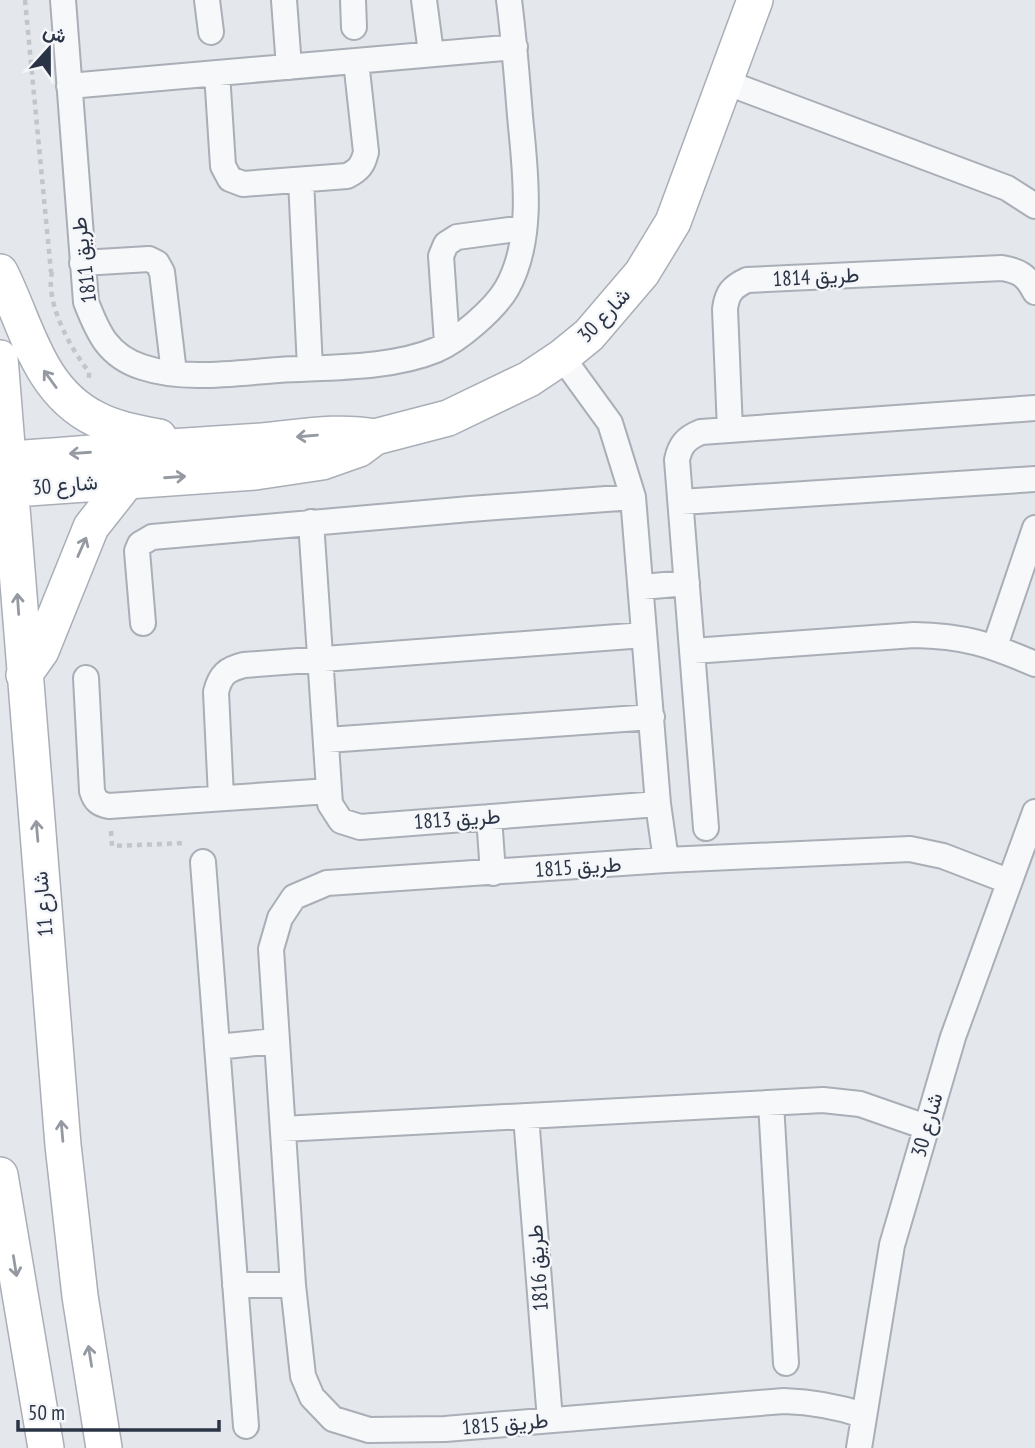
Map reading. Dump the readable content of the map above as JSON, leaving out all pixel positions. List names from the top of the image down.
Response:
{
  "streets": {
    "street": [
      "طريق 1811",
      "طريق 1814",
      "شارع 30",
      "طريق 1813",
      "طريق 1815",
      "شارع 11",
      "طريق 1816"
    ]
  },
  "crossings": [
    ["شارع 30", "طريق 1815"],
    ["شارع 30", "شارع 11"],
    ["طريق 1815", "طريق 1816"]
  ],
  "scale_bar": "50 m",
  "north": "top"
}
